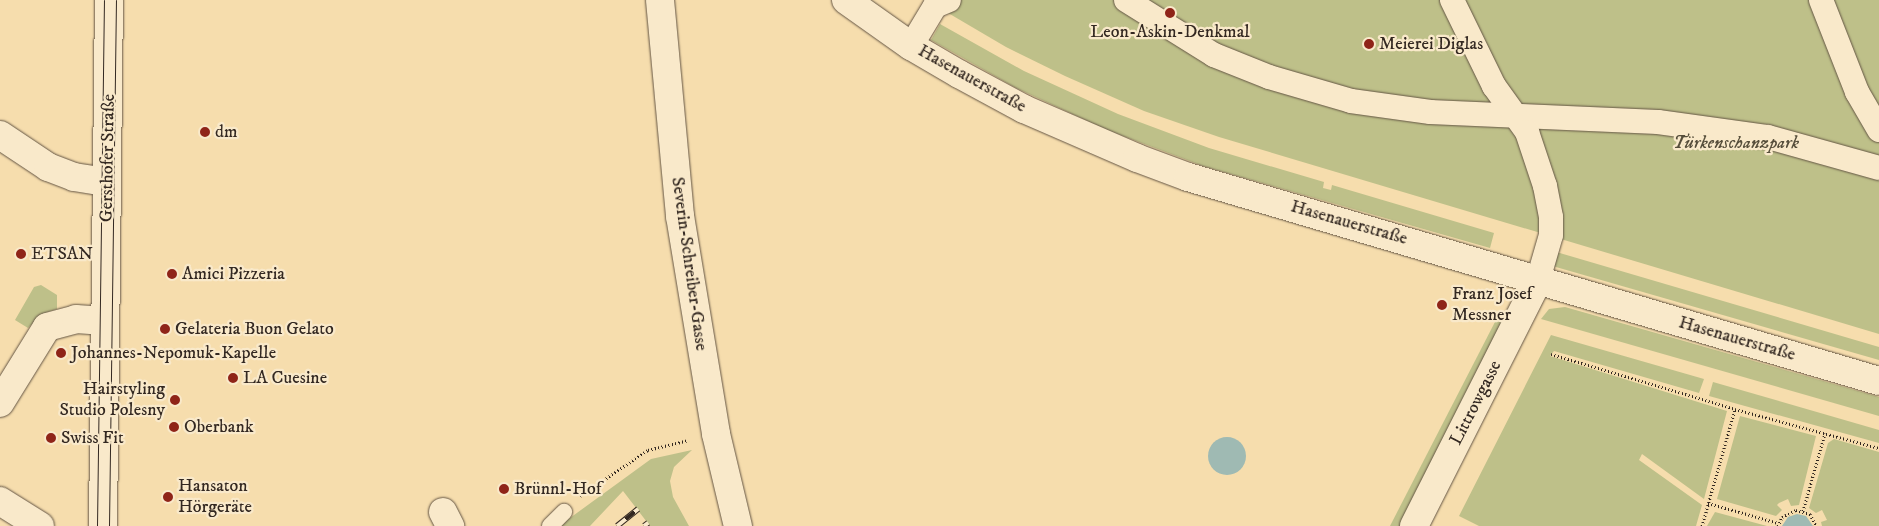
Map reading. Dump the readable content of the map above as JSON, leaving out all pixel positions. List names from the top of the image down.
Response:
{
  "streets": {
    "street": [
      "Hasenauerstraße",
      "Gersthofer Straße",
      "Severin-Schreiber-Gasse",
      "Littrowgasse"
    ]
  },
  "crossings": [
    ["Hasenauerstraße", "Littrowgasse"]
  ],
  "parks": ["Türkenschanzpark"],
  "places": [
    "Leon-Askin-Denkmal",
    "Meierei Diglas",
    "dm",
    "ETSAN",
    "Amici Pizzeria",
    "Franz Josef Messner",
    "Gelateria Buon Gelato",
    "Johannes-Nepomuk-Kapelle",
    "LA Cuesine",
    "Hairstyling Studio Polesny",
    "Oberbank",
    "Swiss Fit",
    "Brünnl-Hof",
    "Hansaton Hörgeräte"
  ]
}
